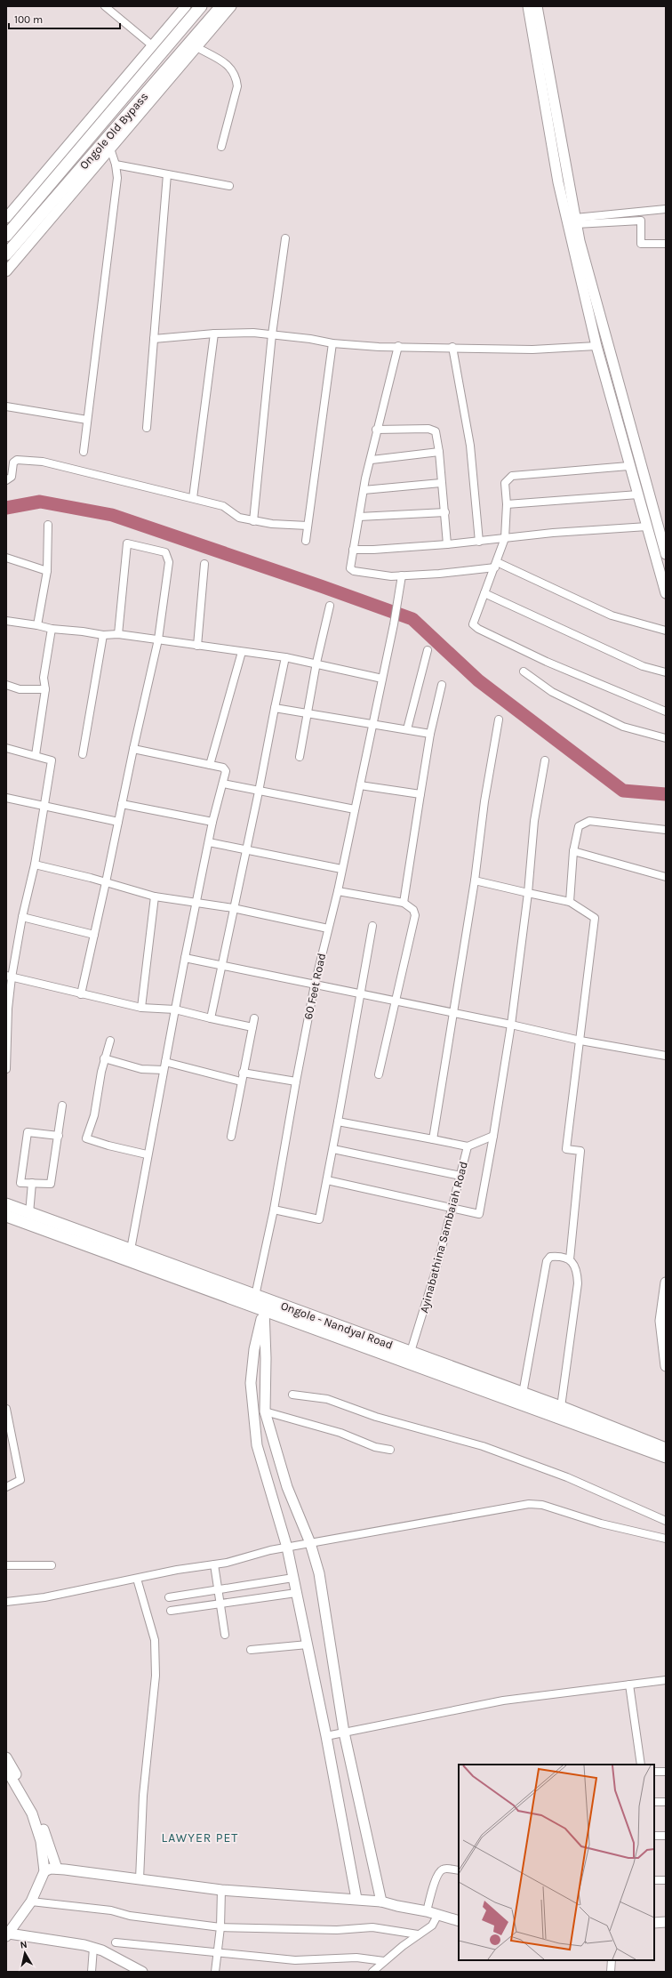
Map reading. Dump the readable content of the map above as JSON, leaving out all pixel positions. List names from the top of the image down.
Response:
{
  "streets": {
    "main road": ["Ongole Old Bypass", "Ongole - Nandyal Road"],
    "street": ["60 Feet Road", "Ayinabathina Sambaiah Road"]
  },
  "crossings": [
    ["60 Feet Road", "Ongole - Nandyal Road"],
    ["Ayinabathina Sambaiah Road", "Ongole - Nandyal Road"]
  ],
  "districts": ["LAWYER PET"],
  "scale_bar": "100 m",
  "north": "top"
}
